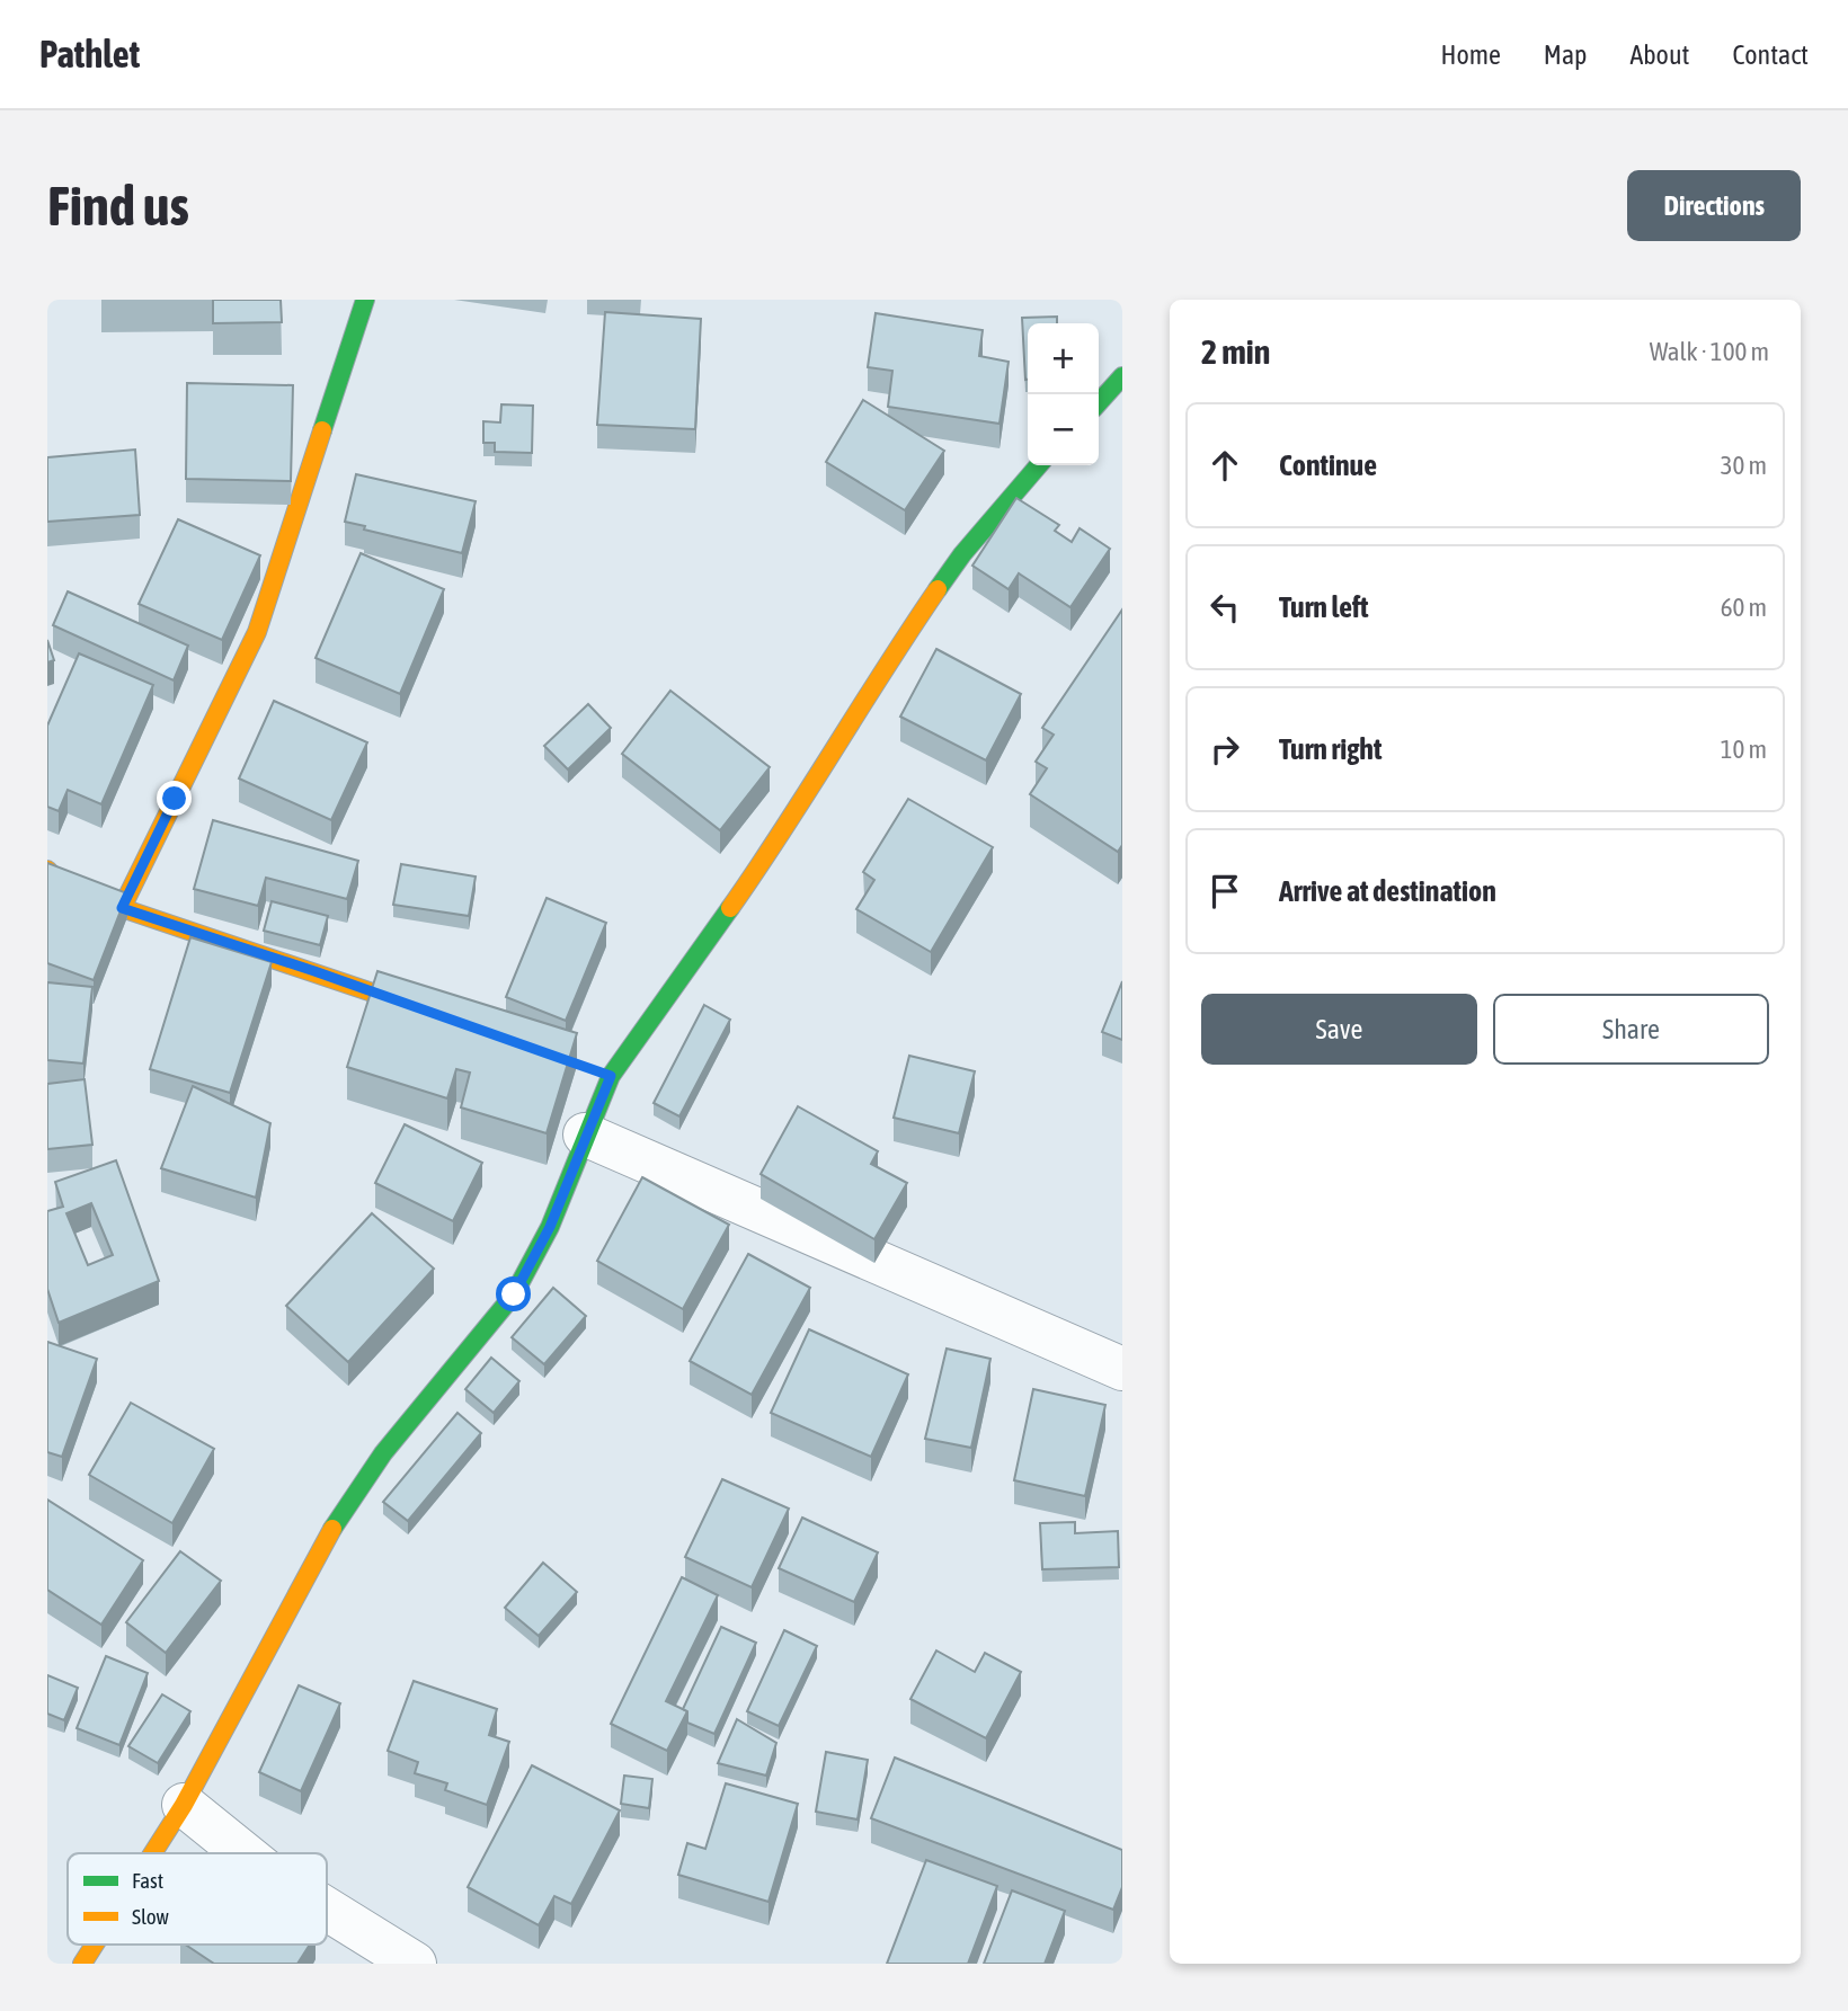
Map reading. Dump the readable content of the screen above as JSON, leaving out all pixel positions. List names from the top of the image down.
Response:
{
  "legend": ["Fast", "Slow"],
  "page": {
    "header": "Pathlet",
    "nav": [
      "Home",
      "Map",
      "About",
      "Contact"
    ],
    "buttons": [
      "Directions",
      ["Save", "Share"]
    ],
    "title": "Find us",
    "heading": ["2 min", "Walk · 100 m"],
    "map_buttons": ["+", "−"],
    "list": [
      ["Continue", "30 m"],
      ["Turn left", "60 m"],
      ["Turn right", "10 m"],
      "Arrive at destination"
    ]
  }
}
